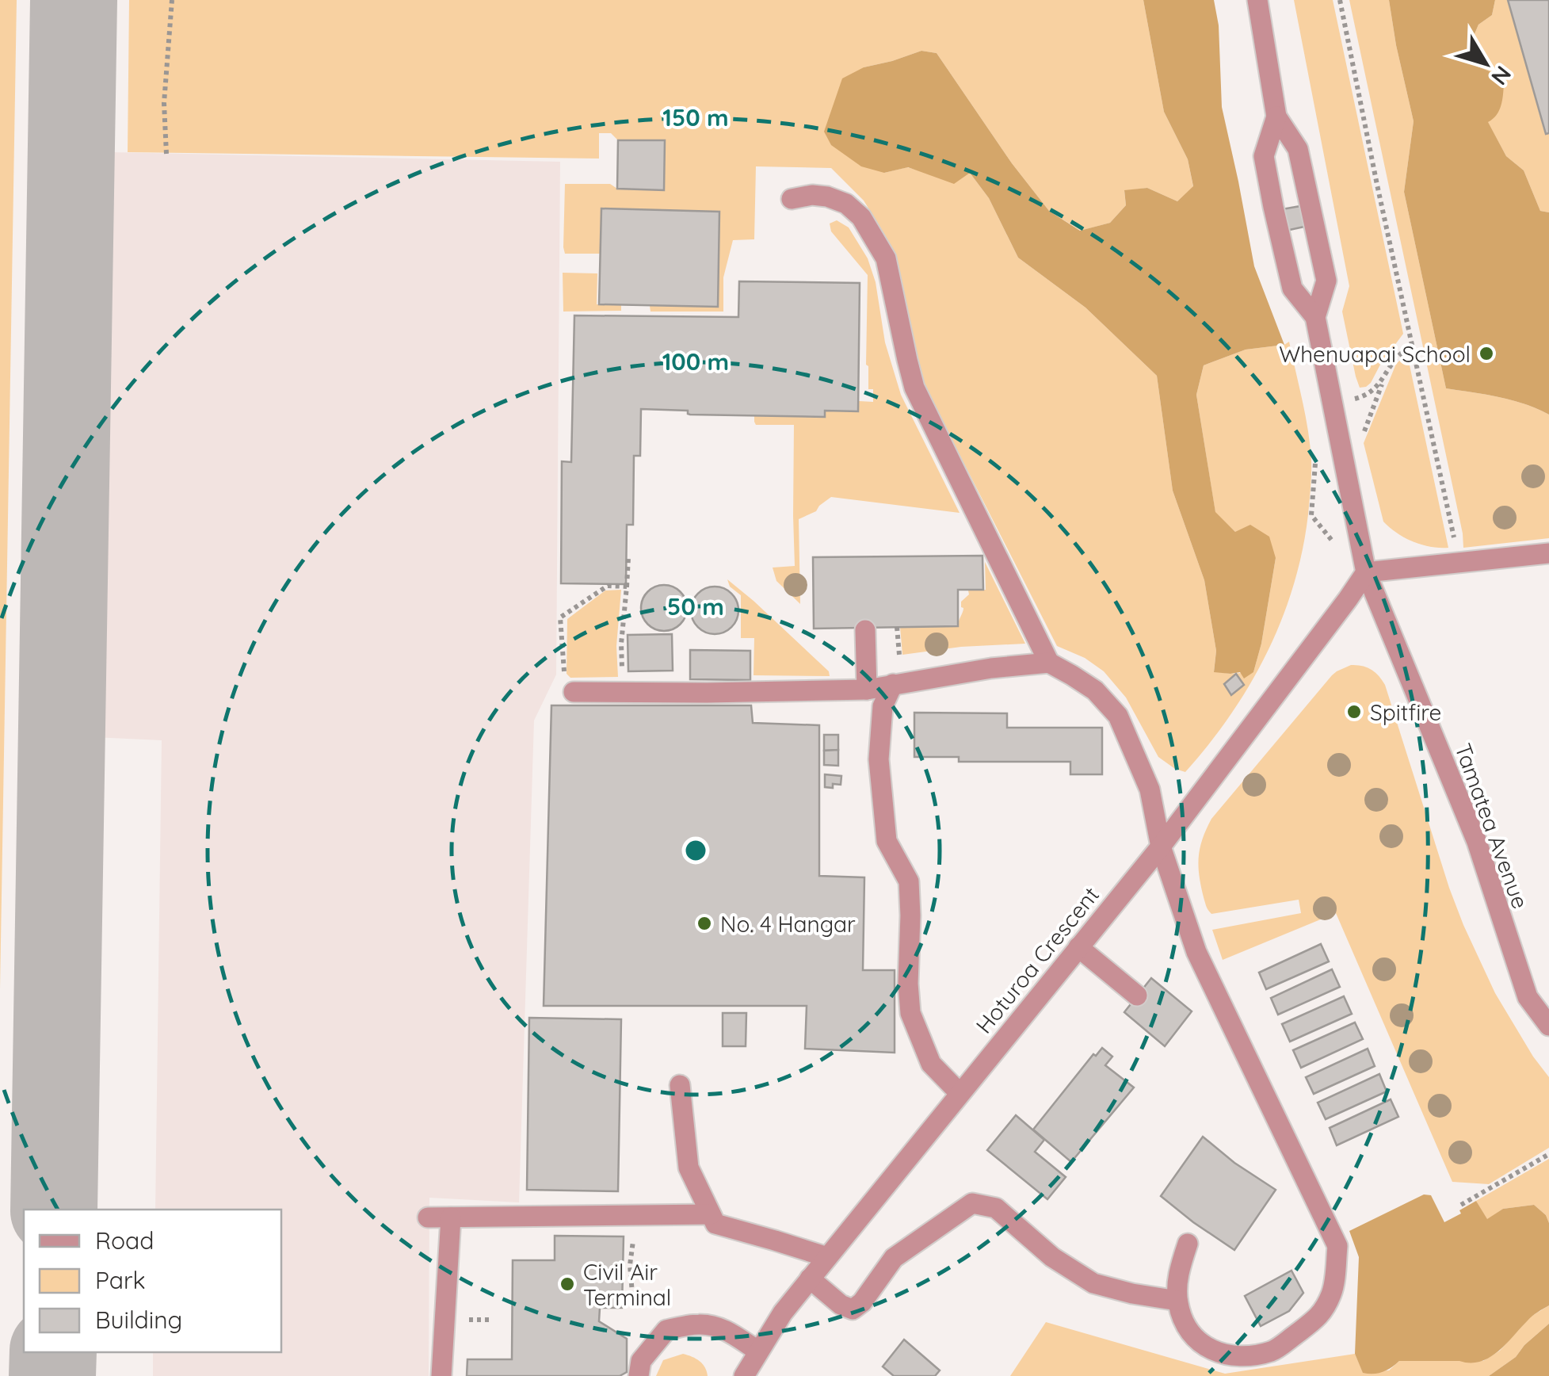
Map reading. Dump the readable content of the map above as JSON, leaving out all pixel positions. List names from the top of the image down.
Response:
{
  "streets": {
    "street": ["Tamatea Avenue", "Hoturoa Crescent"]
  },
  "crossings": [
    ["Tamatea Avenue", "Hoturoa Crescent"]
  ],
  "places": [
    "Whenuapai School",
    "Spitfire",
    "No. 4 Hangar",
    "Civil Air Terminal"
  ],
  "legend": ["Road", "Park", "Building"],
  "north": "bottom right",
  "rings": ["150 m", "100 m", "50 m"]
}
